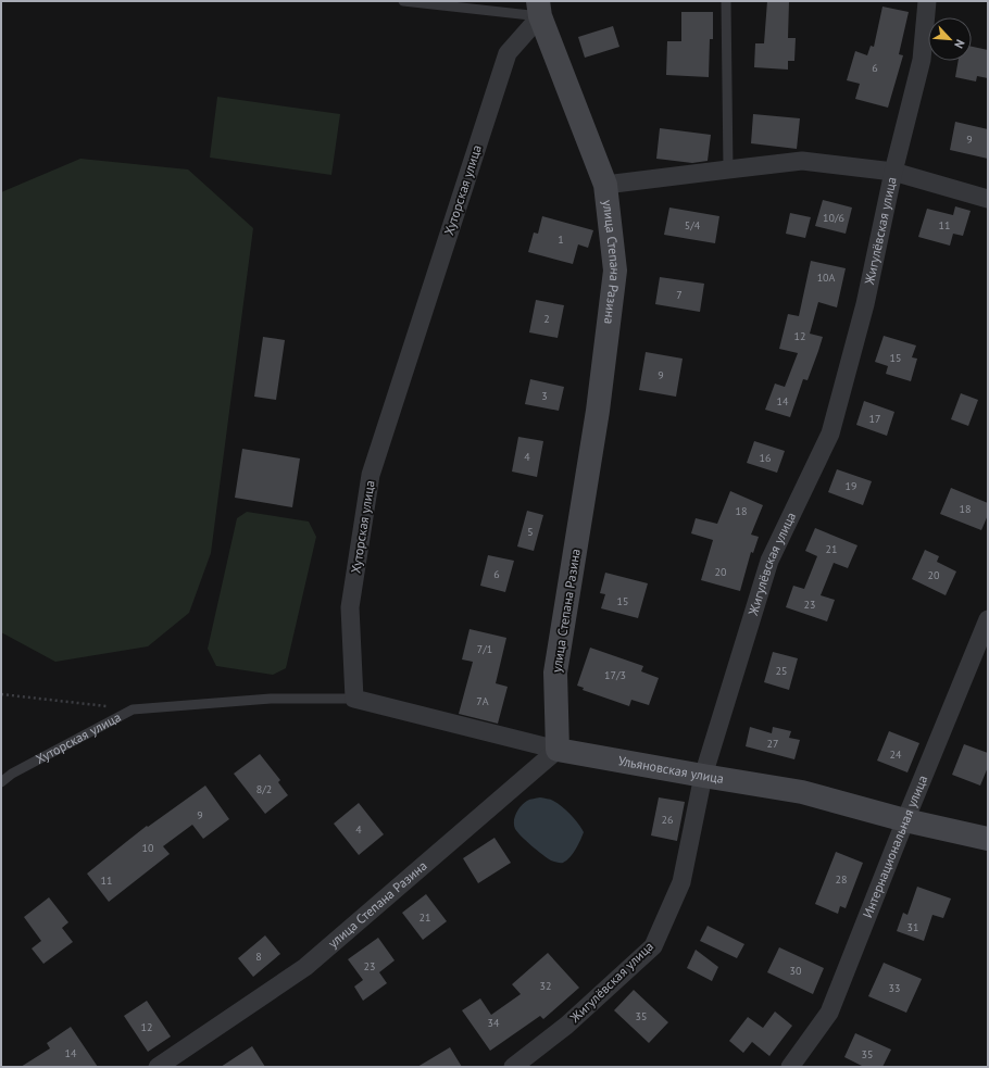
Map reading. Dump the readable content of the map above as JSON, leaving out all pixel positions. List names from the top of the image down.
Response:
{
  "streets": {
    "street": [
      "Хуторская улица",
      "Жигулёвская улица",
      "улица Степана Разина",
      "Ульяновская улица",
      "Интернациональная улица"
    ]
  },
  "crossings": [
    ["Хуторская улица", "улица Степана Разина"],
    ["Хуторская улица", "Ульяновская улица"],
    ["Жигулёвская улица", "Ульяновская улица"],
    ["улица Степана Разина", "Ульяновская улица"],
    ["Ульяновская улица", "Интернациональная улица"]
  ],
  "house_numbers": [
    "6",
    "9",
    "10/6",
    "5/4",
    "11",
    "1",
    "10А",
    "7",
    "2",
    "12",
    "15",
    "9",
    "3",
    "14",
    "17",
    "4",
    "16",
    "19",
    "18",
    "18",
    "5",
    "21",
    "20",
    "6",
    "20",
    "15",
    "23",
    "7/1",
    "25",
    "17/3",
    "7А",
    "27",
    "24",
    "8/2",
    "9",
    "26",
    "4",
    "10",
    "28",
    "11",
    "21",
    "31",
    "8",
    "23",
    "30",
    "32",
    "33",
    "35",
    "34",
    "12",
    "14",
    "35"
  ],
  "north": "bottom right"
}
